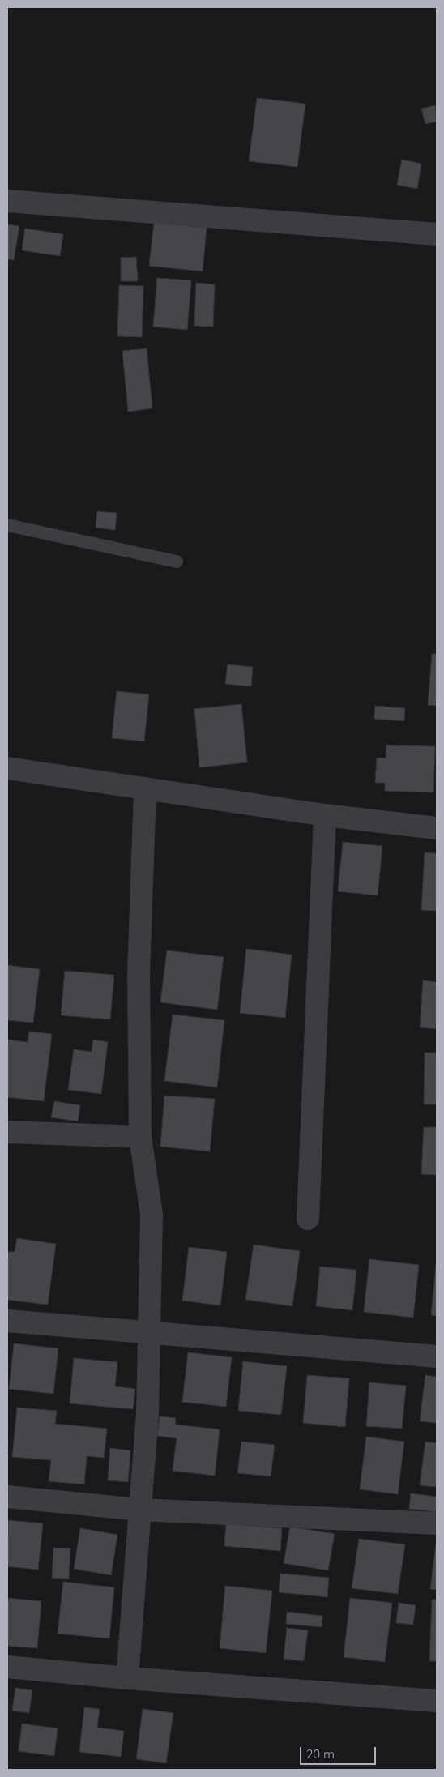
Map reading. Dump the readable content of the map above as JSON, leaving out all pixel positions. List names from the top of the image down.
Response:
{
  "scale_bar": "20 m"
}
